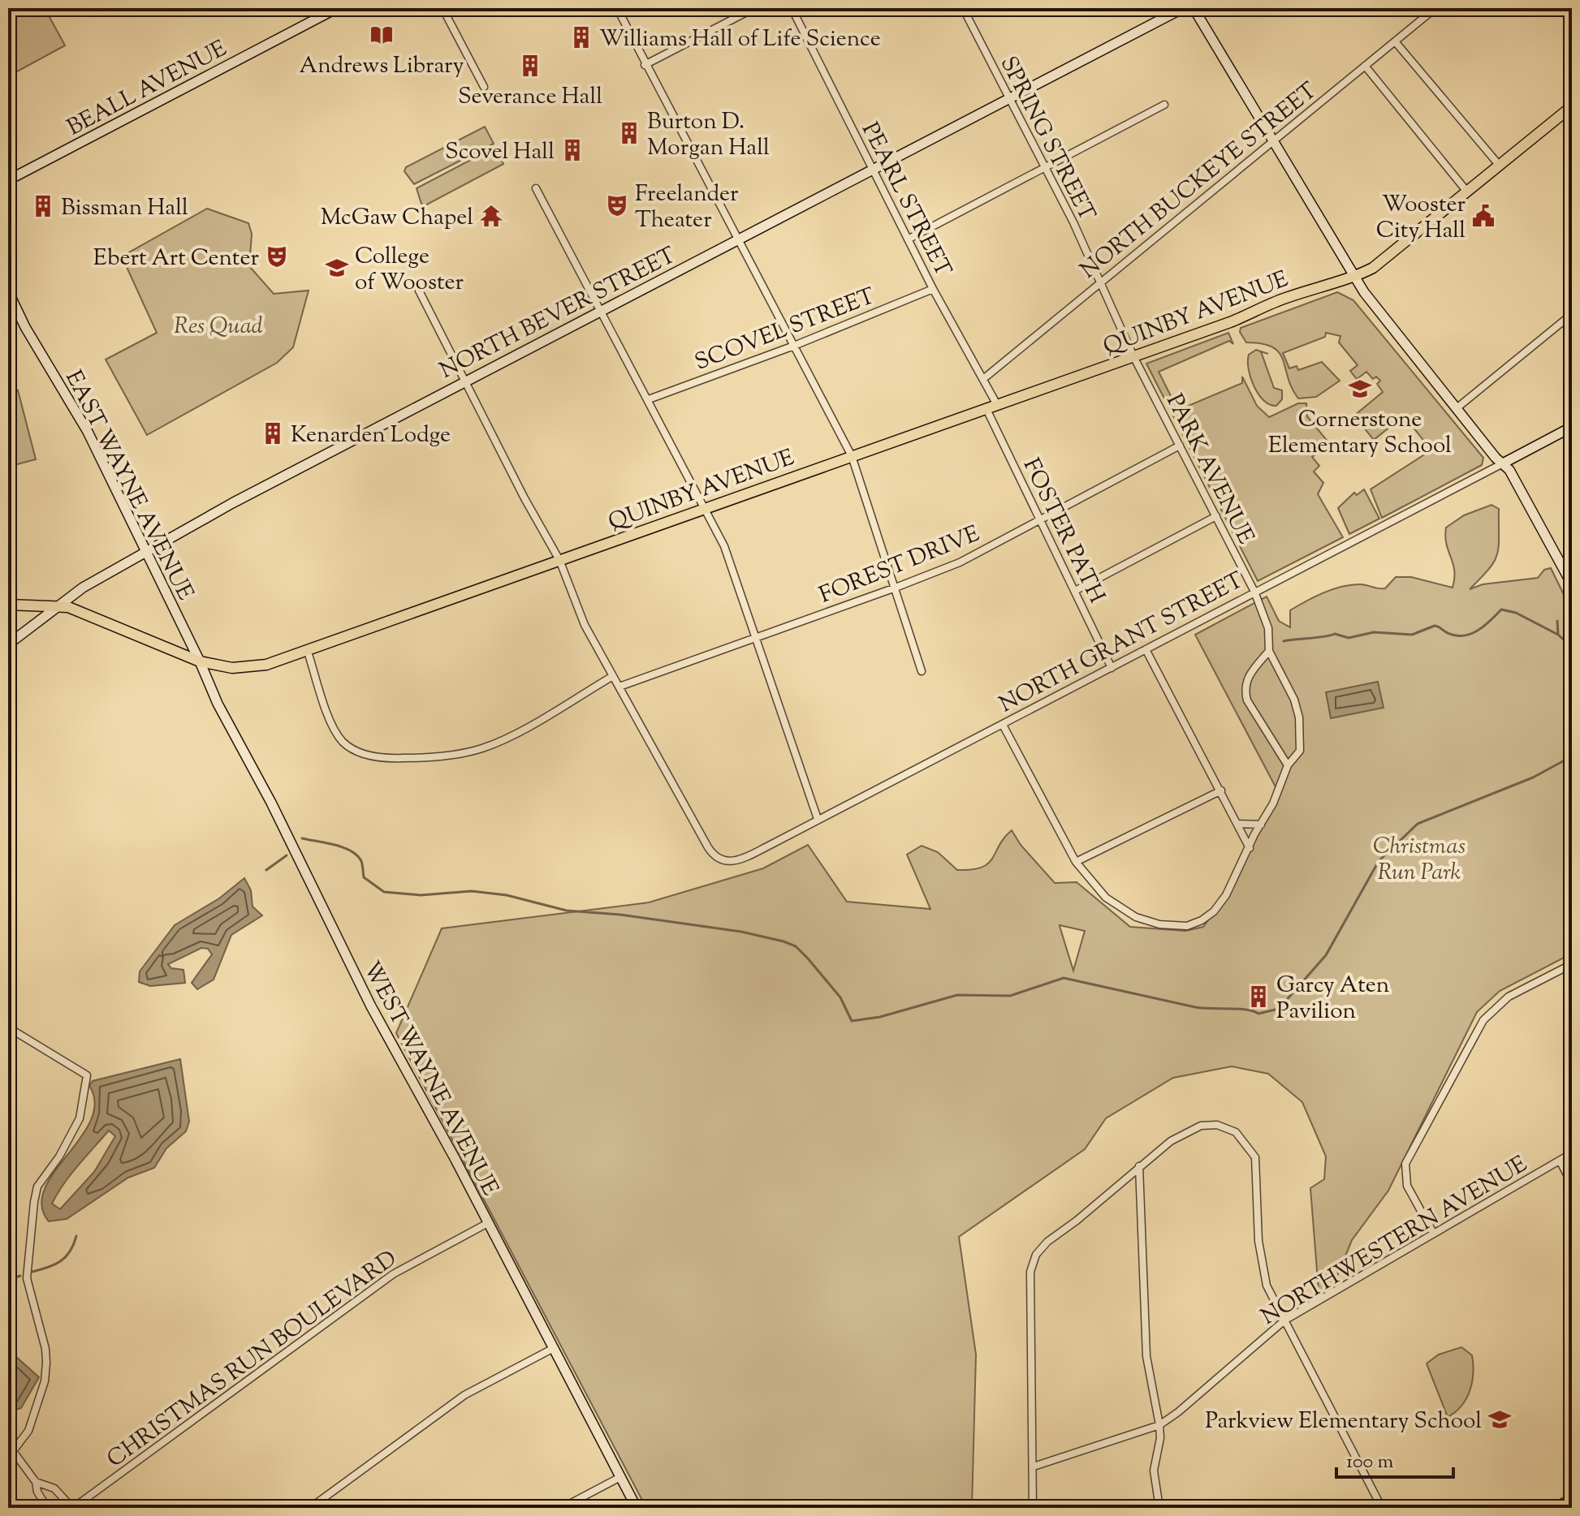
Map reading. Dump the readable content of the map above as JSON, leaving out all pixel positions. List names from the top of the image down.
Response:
{
  "streets": {
    "main road": ["QUINBY AVENUE"],
    "street": [
      "BEALL AVENUE",
      "SPRING STREET",
      "NORTH BUCKEYE STREET",
      "PEARL STREET",
      "NORTH BEVER STREET",
      "SCOVEL STREET",
      "PARK AVENUE",
      "EAST WAYNE AVENUE",
      "FOSTER PATH",
      "FOREST DRIVE",
      "NORTH GRANT STREET",
      "WEST WAYNE AVENUE",
      "NORTHWESTERN AVENUE",
      "CHRISTMAS RUN BOULEVARD"
    ]
  },
  "crossings": [
    ["SPRING STREET", "NORTH BUCKEYE STREET"],
    ["SPRING STREET", "NORTH BEVER STREET"],
    ["SPRING STREET", "QUINBY AVENUE"],
    ["SPRING STREET", "PARK AVENUE"],
    ["NORTH BUCKEYE STREET", "PEARL STREET"],
    ["PEARL STREET", "NORTH BEVER STREET"],
    ["PEARL STREET", "QUINBY AVENUE"],
    ["PEARL STREET", "SCOVEL STREET"],
    ["PEARL STREET", "FOSTER PATH"],
    ["NORTH BEVER STREET", "QUINBY AVENUE"],
    ["NORTH BEVER STREET", "EAST WAYNE AVENUE"],
    ["NORTH BEVER STREET", "NORTH GRANT STREET"],
    ["QUINBY AVENUE", "PARK AVENUE"],
    ["QUINBY AVENUE", "EAST WAYNE AVENUE"],
    ["QUINBY AVENUE", "FOSTER PATH"],
    ["QUINBY AVENUE", "NORTH GRANT STREET"],
    ["QUINBY AVENUE", "WEST WAYNE AVENUE"],
    ["PARK AVENUE", "FOREST DRIVE"],
    ["PARK AVENUE", "NORTH GRANT STREET"],
    ["EAST WAYNE AVENUE", "WEST WAYNE AVENUE"],
    ["FOSTER PATH", "FOREST DRIVE"],
    ["FOSTER PATH", "NORTH GRANT STREET"],
    ["FOREST DRIVE", "NORTH GRANT STREET"],
    ["WEST WAYNE AVENUE", "CHRISTMAS RUN BOULEVARD"]
  ],
  "parks": ["Res Quad", "Christmas Run Park"],
  "places": {
    "library": ["Andrews Library"],
    "building": [
      "Williams Hall of Life Science",
      "Severance Hall",
      "Burton D. Morgan Hall",
      "Scovel Hall",
      "Bissman Hall",
      "Kenarden Lodge",
      "Garcy Aten Pavilion"
    ],
    "theatre": ["Freelander Theater", "Ebert Art Center"],
    "temple": ["McGaw Chapel"],
    "public building": ["Wooster City Hall"],
    "school or university": ["College of Wooster", "Cornerstone Elementary School", "Parkview Elementary School"]
  },
  "scale_bar": "100 m"
}
